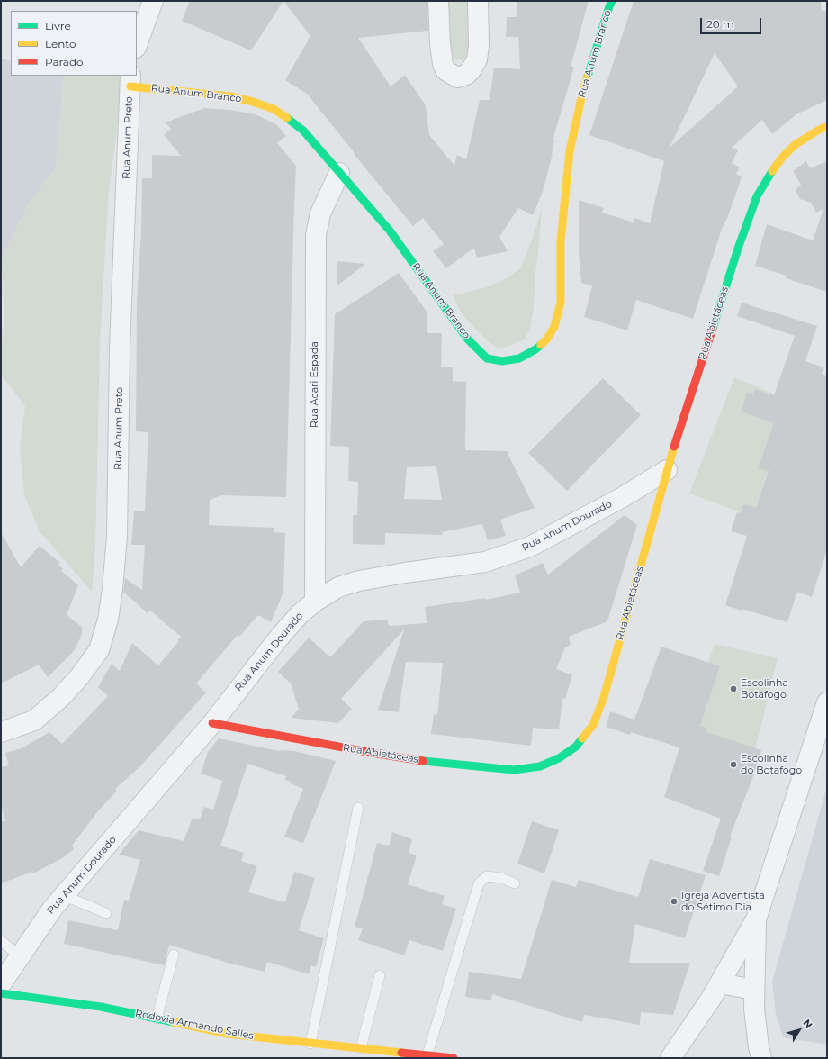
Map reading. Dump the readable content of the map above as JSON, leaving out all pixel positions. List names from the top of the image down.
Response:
{
  "streets": {
    "street": [
      "Rua Anum Branco",
      "Rua Anum Preto",
      "Rua Abietáceas",
      "Rua Acari Espada",
      "Rua Anum Dourado",
      "Rodovia Armando Salles"
    ]
  },
  "crossings": [
    ["Rua Anum Branco", "Rua Anum Preto"],
    ["Rua Anum Branco", "Rua Acari Espada"],
    ["Rua Abietáceas", "Rua Anum Dourado"],
    ["Rua Acari Espada", "Rua Anum Dourado"]
  ],
  "places": ["Escolinha Botafogo", "Escolinha do Botafogo", "Igreja Adventista do Sétimo Dia"],
  "legend": ["Livre", "Lento", "Parado"],
  "scale_bar": "20 m",
  "north": "top right"
}
